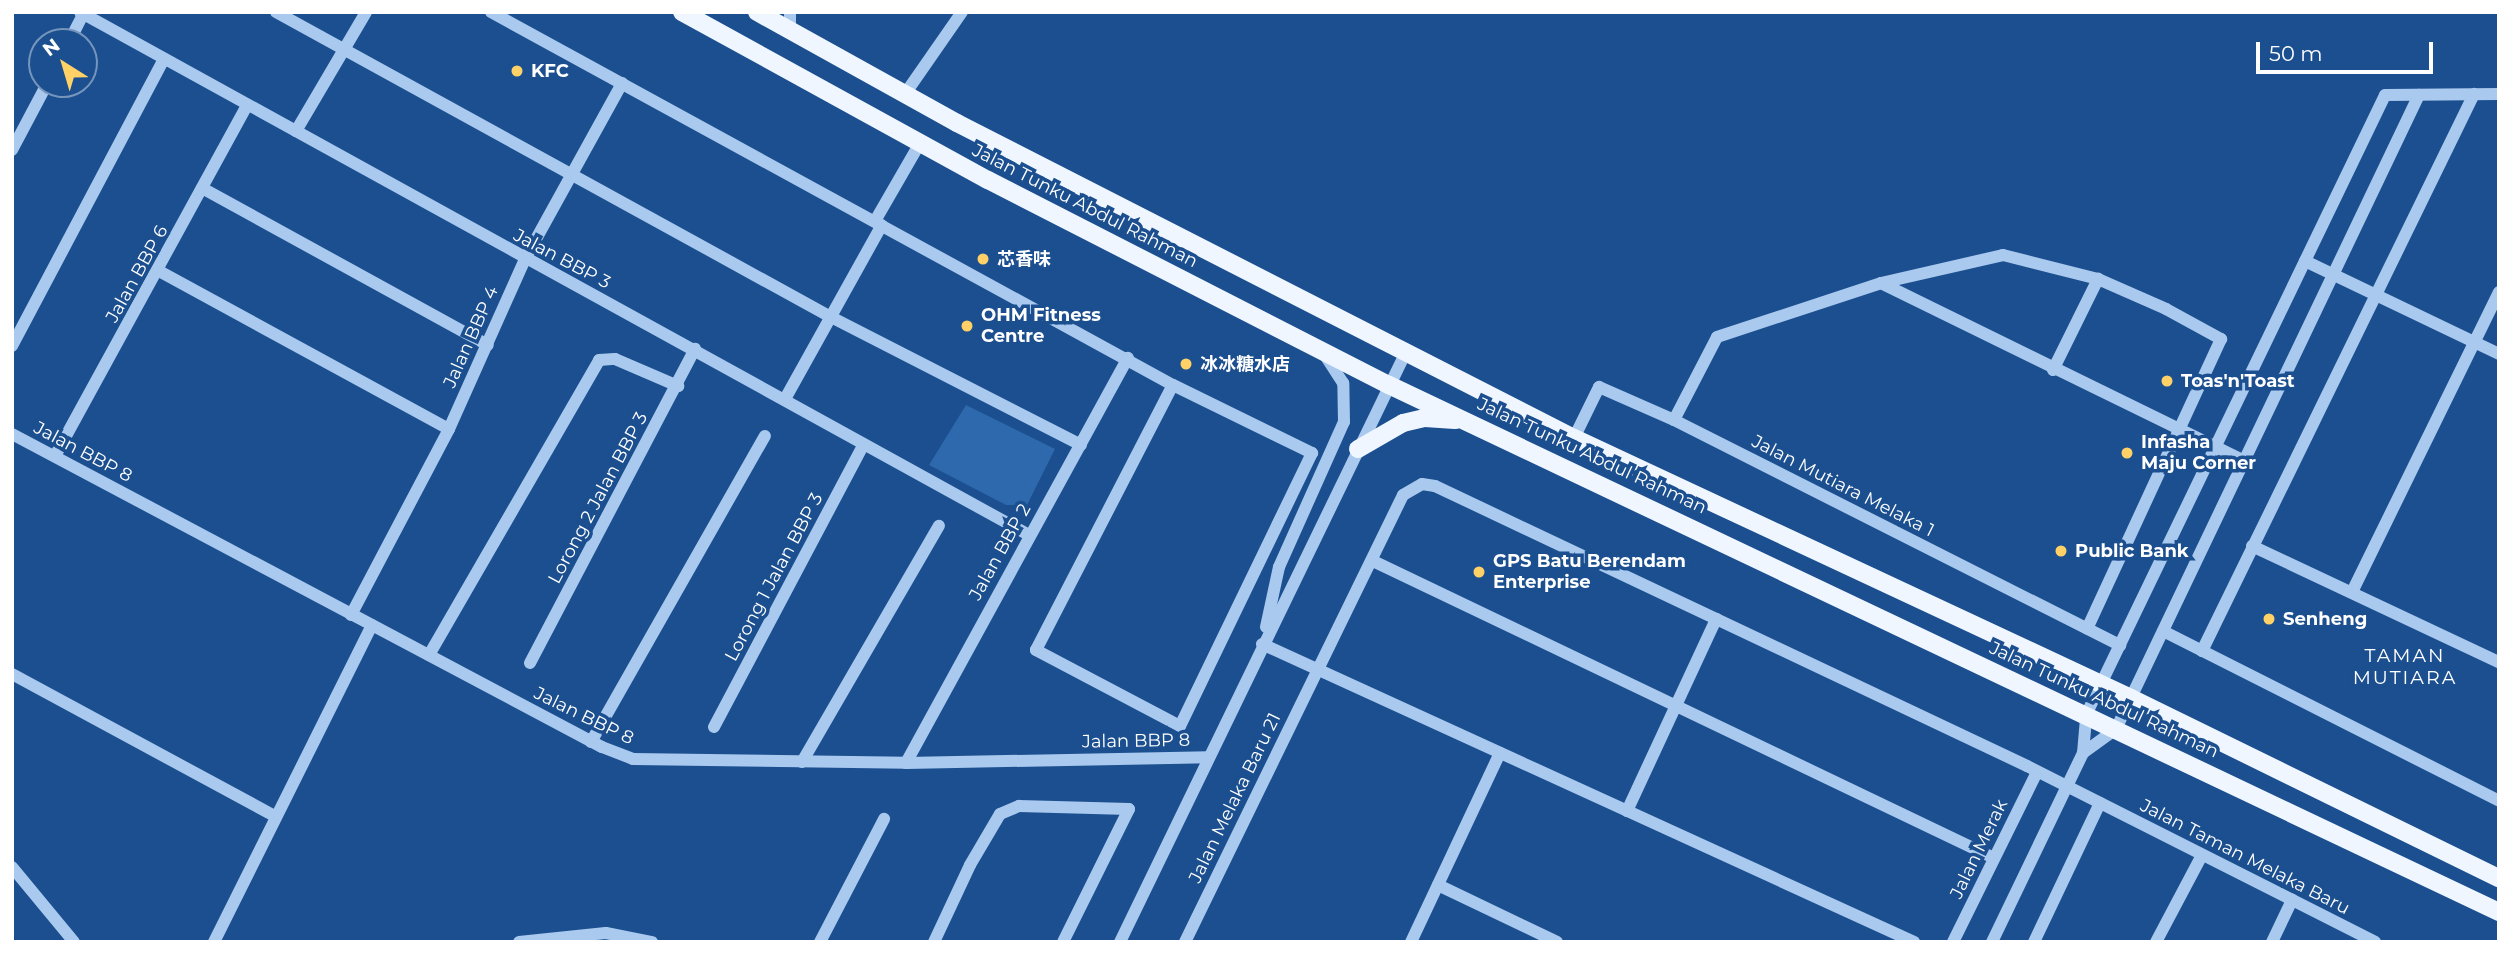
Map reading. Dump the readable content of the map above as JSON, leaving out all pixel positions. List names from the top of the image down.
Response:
{
  "streets": {
    "main road": ["Jalan Tunku Abdul Rahman"],
    "street": [
      "Jalan BBP 3",
      "Jalan BBP 6",
      "Jalan BBP 4",
      "Jalan BBP 8",
      "Jalan Mutiara Melaka 1",
      "Lorong 2 Jalan BBP 3",
      "Jalan BBP 2",
      "Lorong 1 Jalan BBP 3",
      "Jalan Melaka Baru 21",
      "Jalan Merak",
      "Jalan Taman Melaka Baru"
    ]
  },
  "crossings": [
    ["Jalan Tunku Abdul Rahman", "Jalan Mutiara Melaka 1"],
    ["Jalan BBP 3", "Jalan BBP 6"],
    ["Jalan BBP 3", "Jalan BBP 4"],
    ["Jalan BBP 3", "Lorong 2 Jalan BBP 3"],
    ["Jalan BBP 3", "Jalan BBP 2"],
    ["Jalan BBP 3", "Lorong 1 Jalan BBP 3"],
    ["Jalan BBP 6", "Jalan BBP 8"],
    ["Jalan BBP 4", "Jalan BBP 8"],
    ["Jalan BBP 8", "Jalan BBP 2"],
    ["Jalan Melaka Baru 21", "Jalan Taman Melaka Baru"],
    ["Jalan Merak", "Jalan Taman Melaka Baru"]
  ],
  "districts": ["TAMAN MUTIARA"],
  "places": [
    "KFC",
    "芯香味",
    "OHM Fitness Centre",
    "冰冰糖水店",
    "Toas'n'Toast",
    "Infasha Maju Corner",
    "Public Bank",
    "GPS Batu Berendam Enterprise",
    "Senheng"
  ],
  "scale_bar": "50 m",
  "north": "top left"
}
